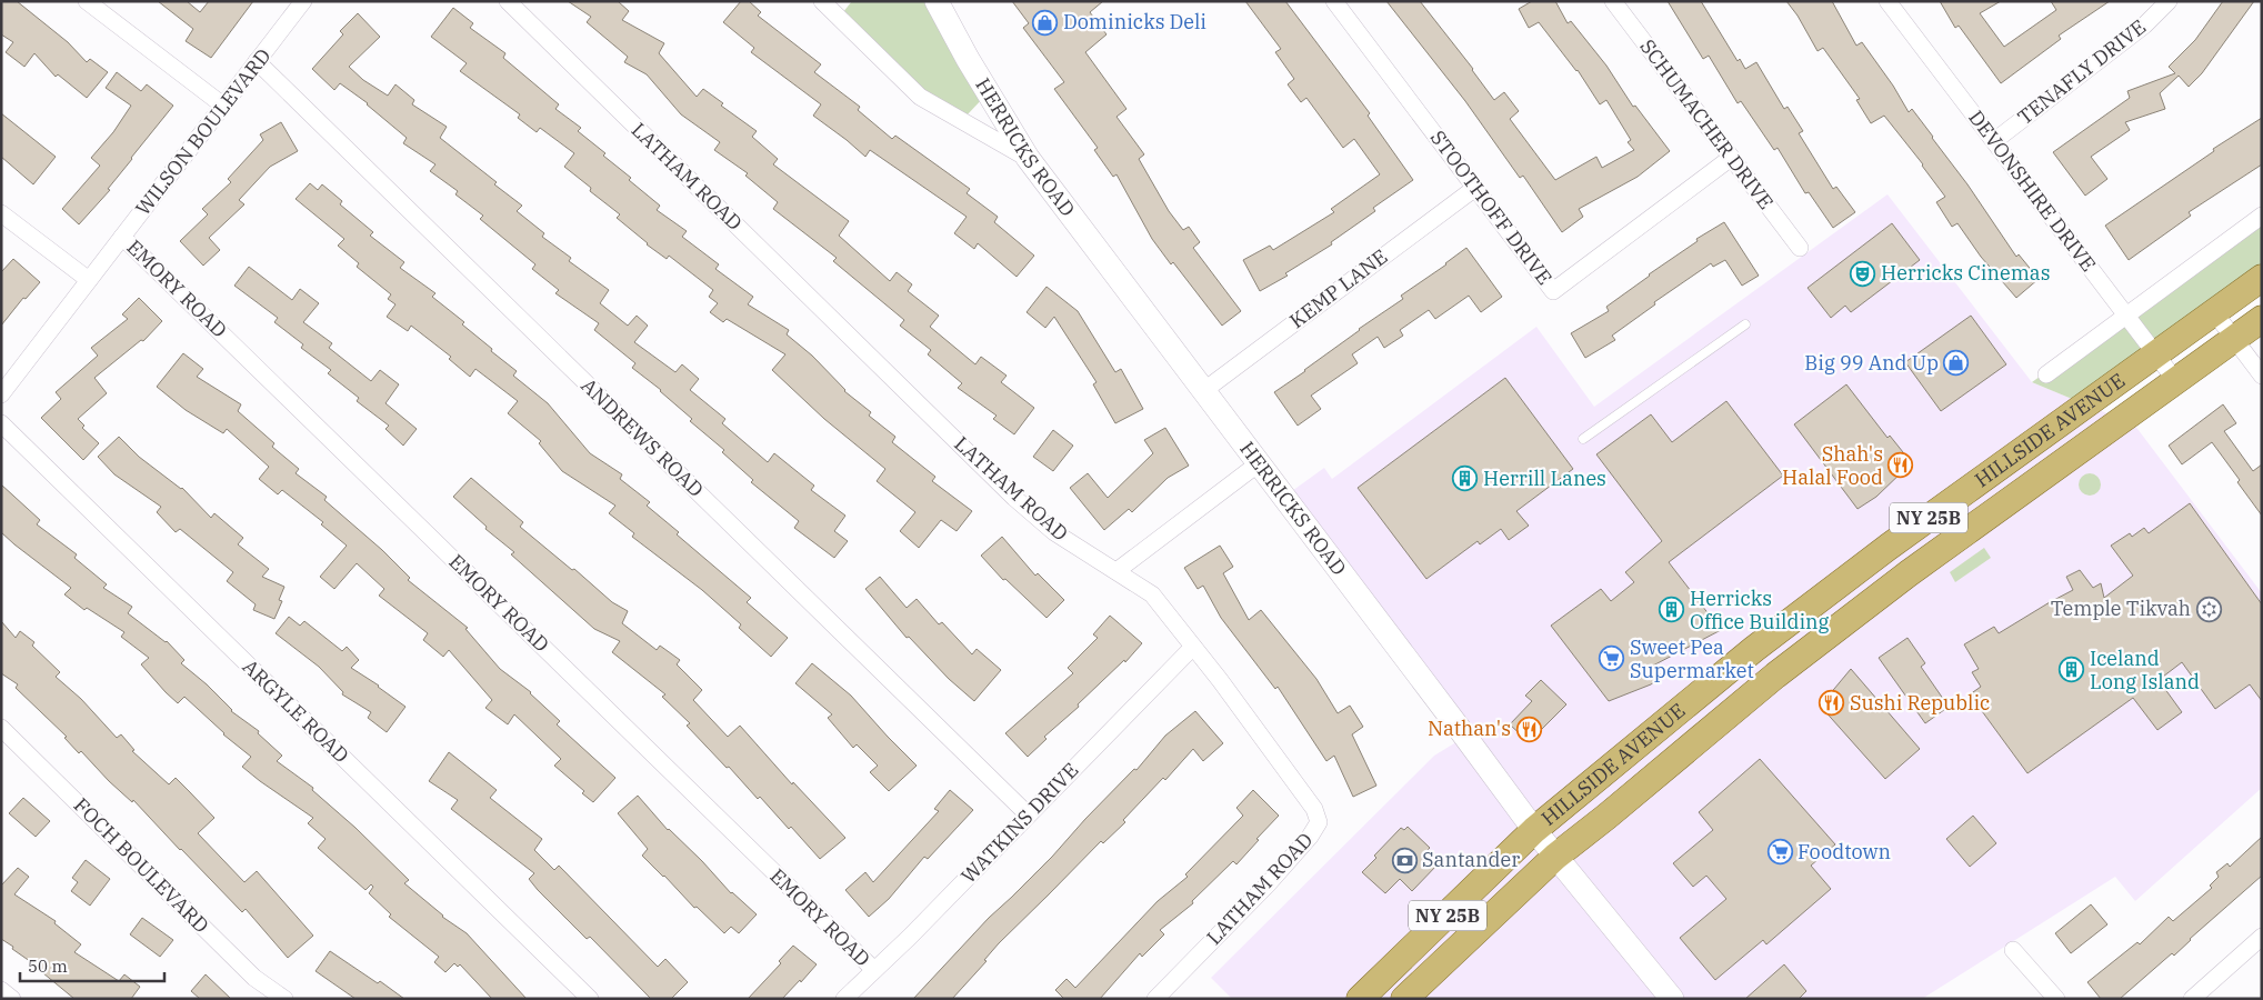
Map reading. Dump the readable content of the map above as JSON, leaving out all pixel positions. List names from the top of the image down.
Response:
{
  "streets": {
    "main road": ["HERRICKS ROAD", "HILLSIDE AVENUE", "NY 25B"],
    "street": [
      "TENAFLY DRIVE",
      "SCHUMACHER DRIVE",
      "WILSON BOULEVARD",
      "LATHAM ROAD",
      "DEVONSHIRE DRIVE",
      "STOOTHOFF DRIVE",
      "EMORY ROAD",
      "KEMP LANE",
      "ANDREWS ROAD",
      "ARGYLE ROAD",
      "WATKINS DRIVE",
      "FOCH BOULEVARD"
    ]
  },
  "crossings": [
    ["TENAFLY DRIVE", "DEVONSHIRE DRIVE"],
    ["SCHUMACHER DRIVE", "STOOTHOFF DRIVE"],
    ["WILSON BOULEVARD", "EMORY ROAD"],
    ["WILSON BOULEVARD", "ANDREWS ROAD"],
    ["HERRICKS ROAD", "KEMP LANE"],
    ["HERRICKS ROAD", "HILLSIDE AVENUE"],
    ["LATHAM ROAD", "WATKINS DRIVE"],
    ["DEVONSHIRE DRIVE", "HILLSIDE AVENUE"],
    ["STOOTHOFF DRIVE", "KEMP LANE"],
    ["EMORY ROAD", "WATKINS DRIVE"],
    ["ANDREWS ROAD", "WATKINS DRIVE"]
  ],
  "places": {
    "shop": ["Dominicks Deli", "Big 99 And Up"],
    "theatre": ["Herricks Cinemas"],
    "restaurant": ["Shah's Halal Food", "Sushi Republic", "Nathan's"],
    "building": ["Herrill Lanes", "Herricks Office Building", "Iceland Long Island"],
    "synagogue": ["Temple Tikvah"],
    "supermarket": ["Sweet Pea Supermarket", "Foodtown"],
    "bank": ["Santander"]
  },
  "scale_bar": "50 m"
}
